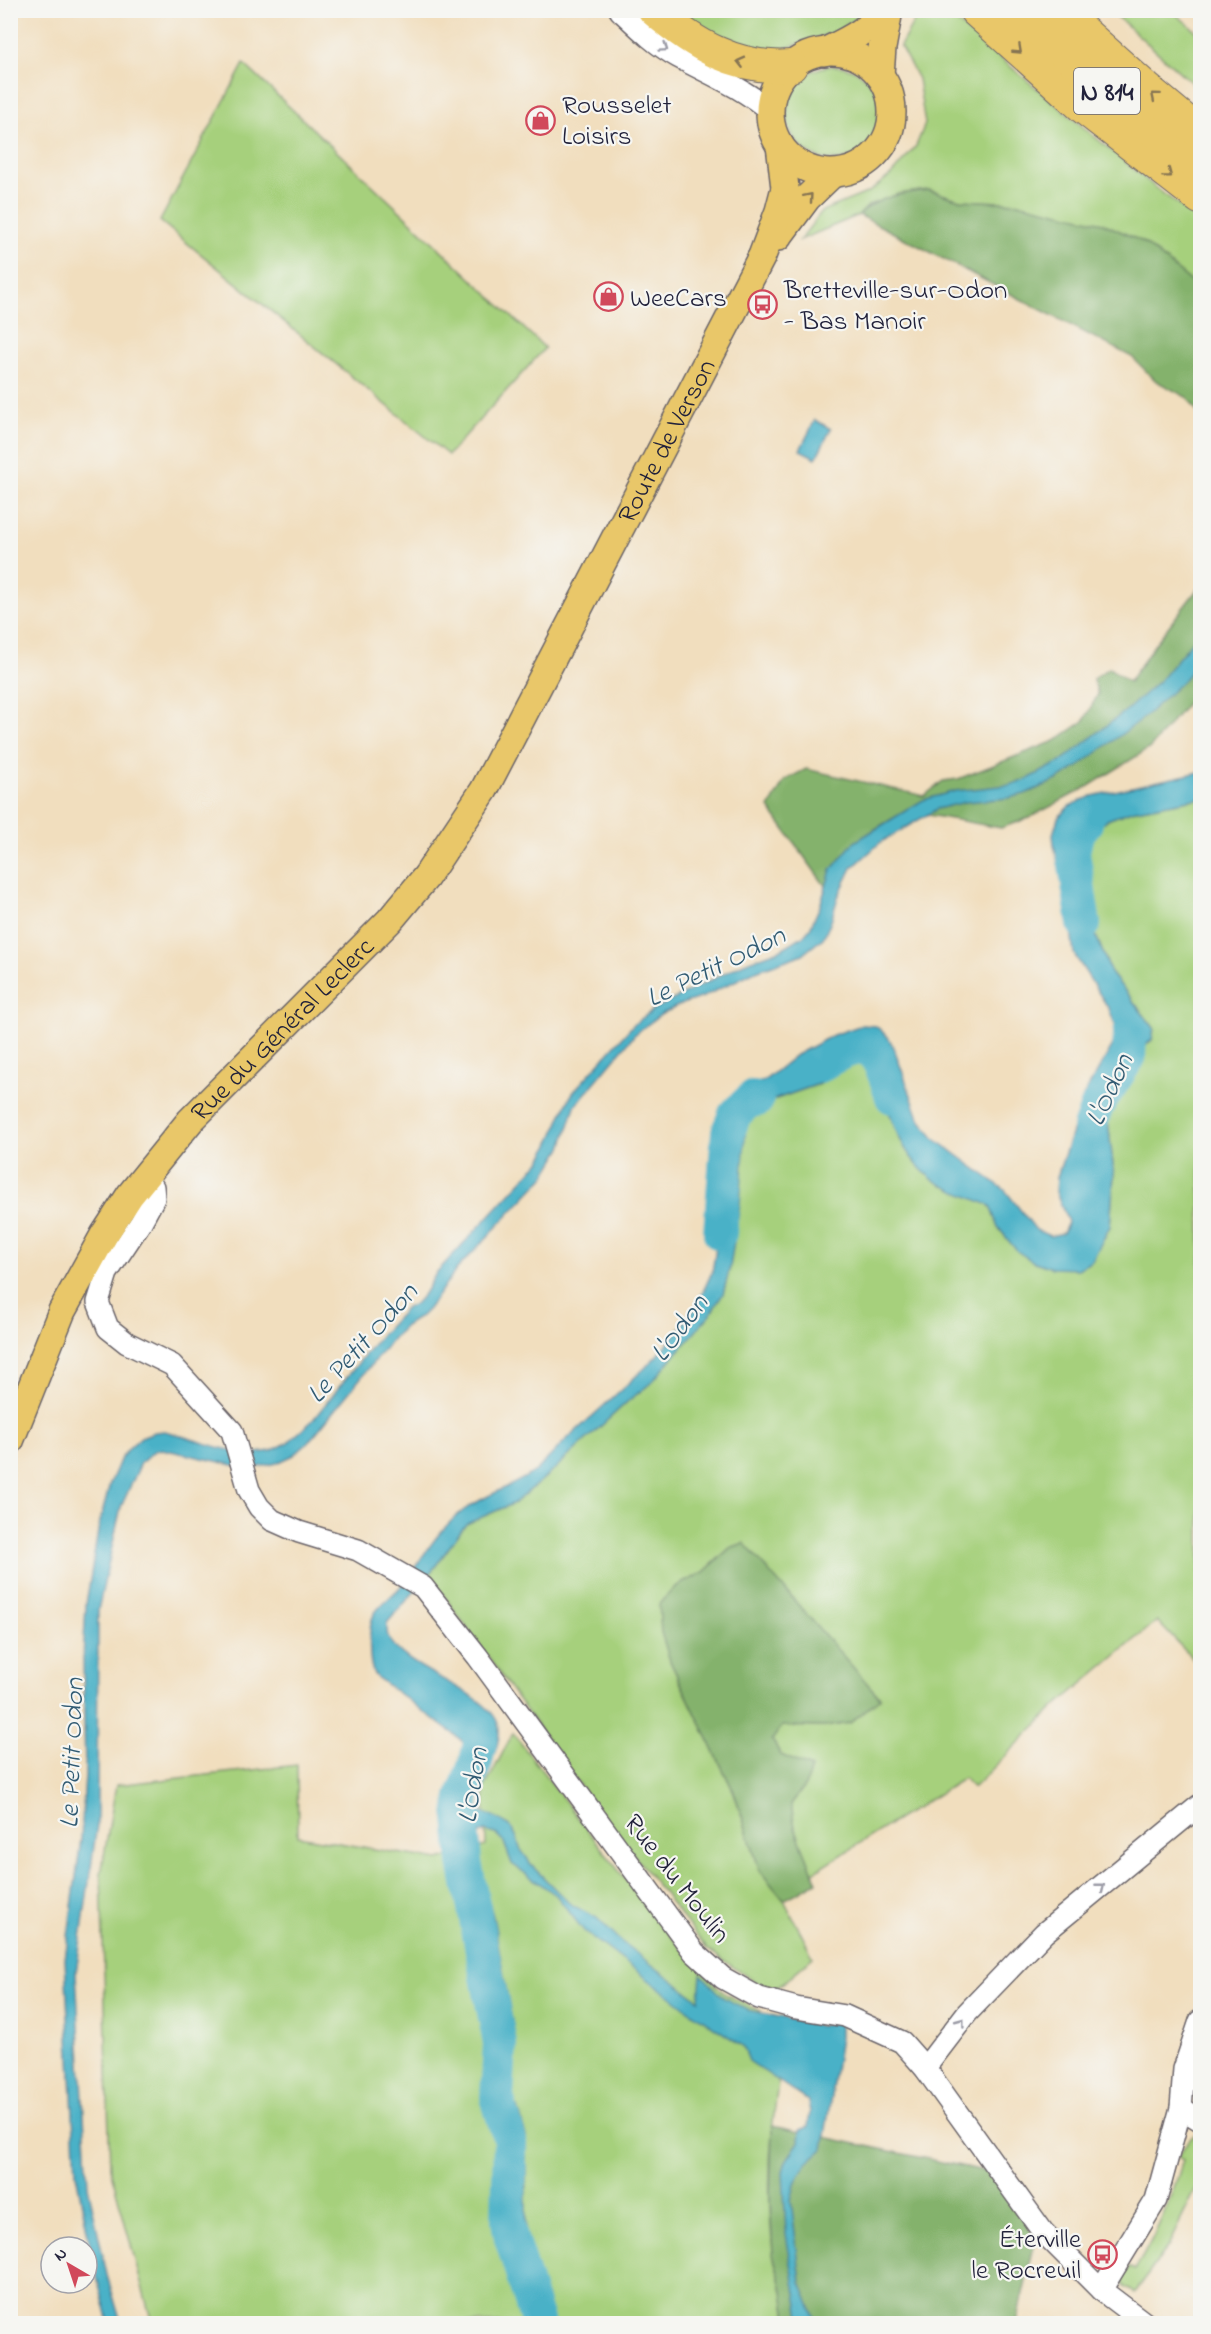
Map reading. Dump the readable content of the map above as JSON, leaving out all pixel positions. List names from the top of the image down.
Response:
{
  "streets": {
    "highway": ["N 814"],
    "main road": ["Route de Verson", "Rue du Général Leclerc"],
    "street": ["Rue du Moulin"]
  },
  "crossings": [
    ["Route de Verson", "Rue du Général Leclerc"],
    ["Rue du Général Leclerc", "Rue du Moulin"]
  ],
  "water": ["Le Petit Odon", "L'Odon"],
  "places": {
    "shop": ["Rousselet Loisirs", "WeeCars"],
    "bus stop": ["Bretteville-sur-Odon - Bas Manoir", "Éterville le Rocreuil"]
  },
  "north": "top left"
}
